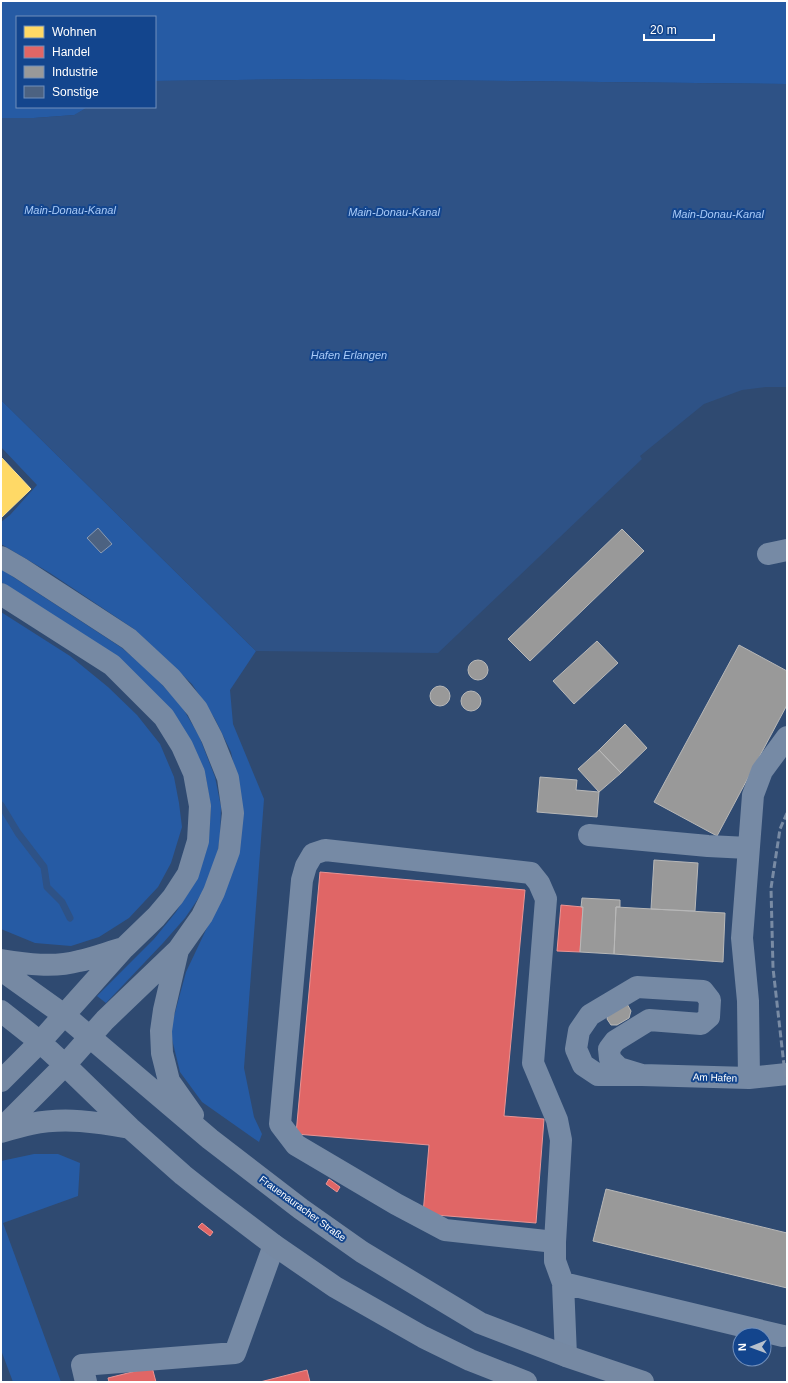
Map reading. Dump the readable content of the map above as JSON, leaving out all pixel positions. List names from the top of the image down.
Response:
{
  "streets": {
    "main road": ["Frauenauracher Straße"],
    "lane": ["Am Hafen"]
  },
  "water": ["Main-Donau-Kanal", "Hafen Erlangen"],
  "legend": [
    "Wohnen",
    "Handel",
    "Industrie",
    "Sonstige"
  ],
  "scale_bar": "20 m",
  "north": "left"
}
